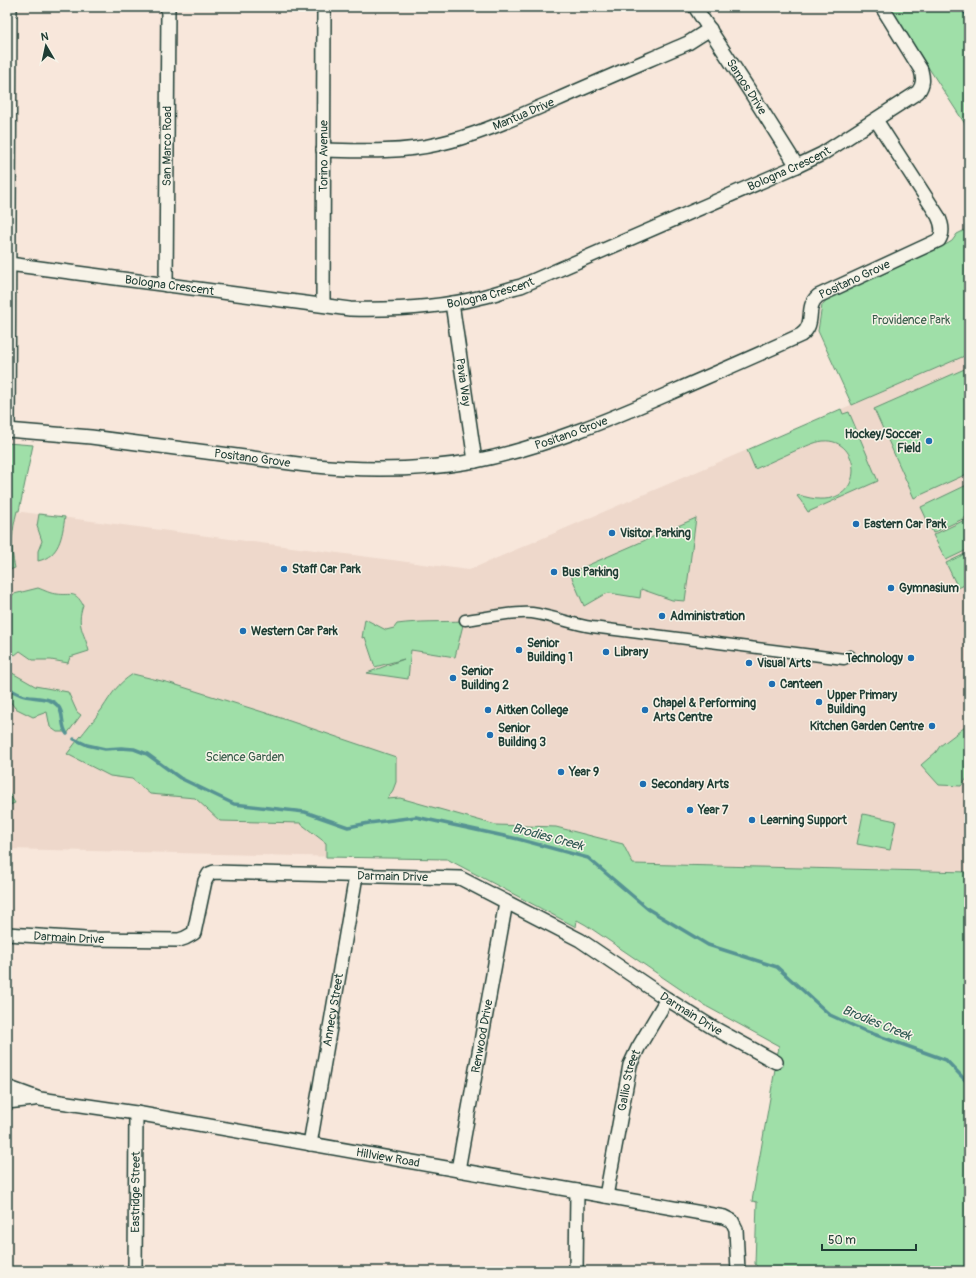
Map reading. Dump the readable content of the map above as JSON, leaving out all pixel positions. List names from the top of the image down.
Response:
{
  "streets": {
    "street": [
      "Samos Drive",
      "Mantua Drive",
      "San Marco Road",
      "Torino Avenue",
      "Bologna Crescent",
      "Positano Grove",
      "Pavia Way",
      "Darmain Drive",
      "Annecy Street",
      "Renwood Drive",
      "Gallio Street",
      "Hillview Road",
      "Eastridge Street"
    ]
  },
  "crossings": [
    ["Samos Drive", "Mantua Drive"],
    ["Samos Drive", "Bologna Crescent"],
    ["Mantua Drive", "Torino Avenue"],
    ["San Marco Road", "Bologna Crescent"],
    ["Torino Avenue", "Bologna Crescent"],
    ["Bologna Crescent", "Positano Grove"],
    ["Bologna Crescent", "Pavia Way"],
    ["Positano Grove", "Pavia Way"],
    ["Darmain Drive", "Annecy Street"],
    ["Darmain Drive", "Renwood Drive"],
    ["Darmain Drive", "Gallio Street"],
    ["Annecy Street", "Hillview Road"],
    ["Renwood Drive", "Hillview Road"],
    ["Gallio Street", "Hillview Road"],
    ["Hillview Road", "Eastridge Street"]
  ],
  "water": ["Brodies Creek"],
  "parks": ["Providence Park", "Science Garden"],
  "places": [
    "Hockey/Soccer Field",
    "Eastern Car Park",
    "Visitor Parking",
    "Staff Car Park",
    "Bus Parking",
    "Gymnasium",
    "Administration",
    "Western Car Park",
    "Senior Building 1",
    "Library",
    "Technology",
    "Visual Arts",
    "Senior Building 2",
    "Canteen",
    "Upper Primary Building",
    "Aitken College",
    "Chapel & Performing Arts Centre",
    "Kitchen Garden Centre",
    "Senior Building 3",
    "Year 9",
    "Secondary Arts",
    "Year 7",
    "Learning Support"
  ],
  "scale_bar": "50 m",
  "north": "top"
}
